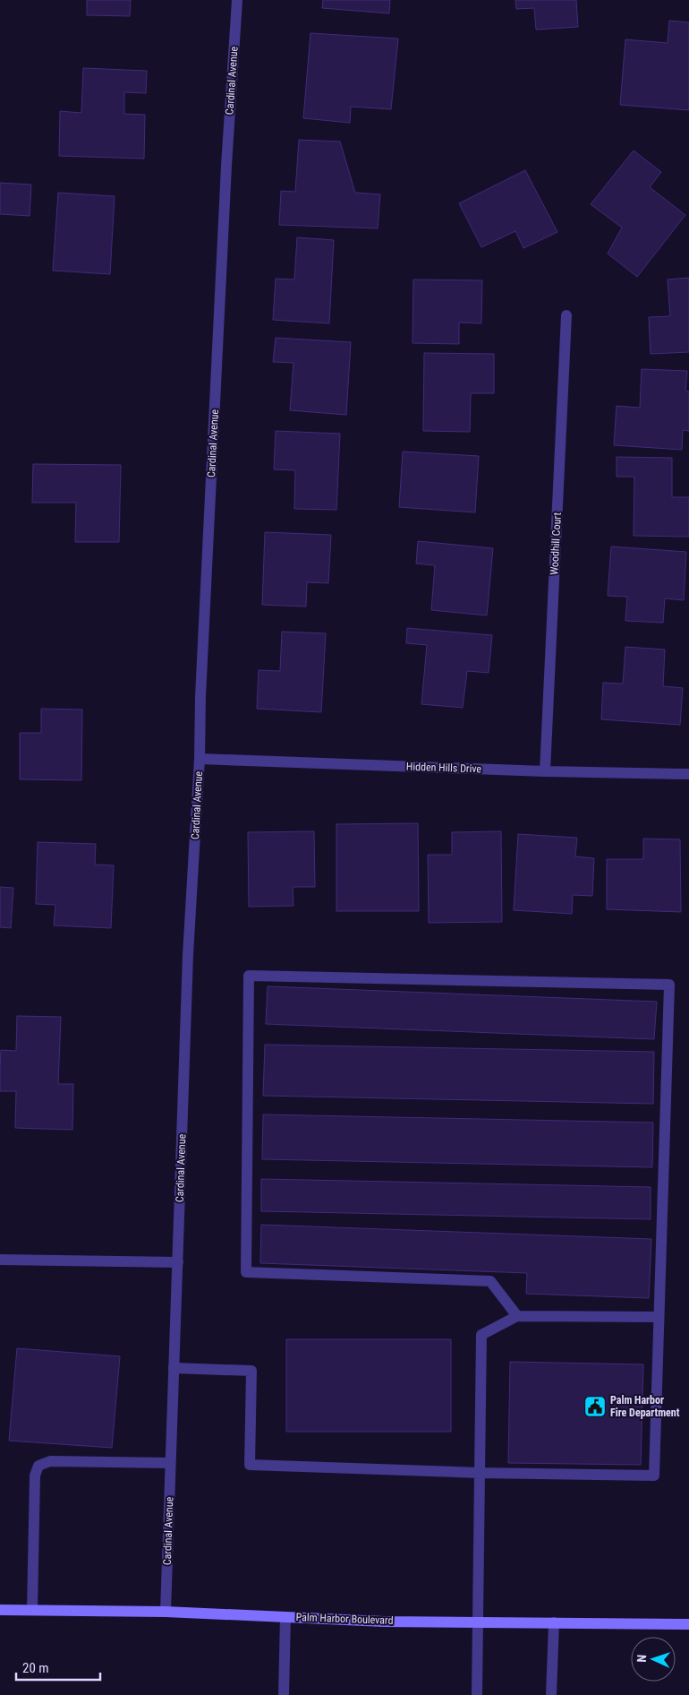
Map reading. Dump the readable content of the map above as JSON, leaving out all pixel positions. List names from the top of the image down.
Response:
{
  "streets": {
    "main road": ["Palm Harbor Boulevard"],
    "street": ["Cardinal Avenue", "Woodhill Court", "Hidden Hills Drive"]
  },
  "crossings": [
    ["Cardinal Avenue", "Hidden Hills Drive"],
    ["Cardinal Avenue", "Palm Harbor Boulevard"],
    ["Woodhill Court", "Hidden Hills Drive"]
  ],
  "places": {
    "public building": ["Palm Harbor Fire Department"]
  },
  "scale_bar": "20 m",
  "north": "left"
}
